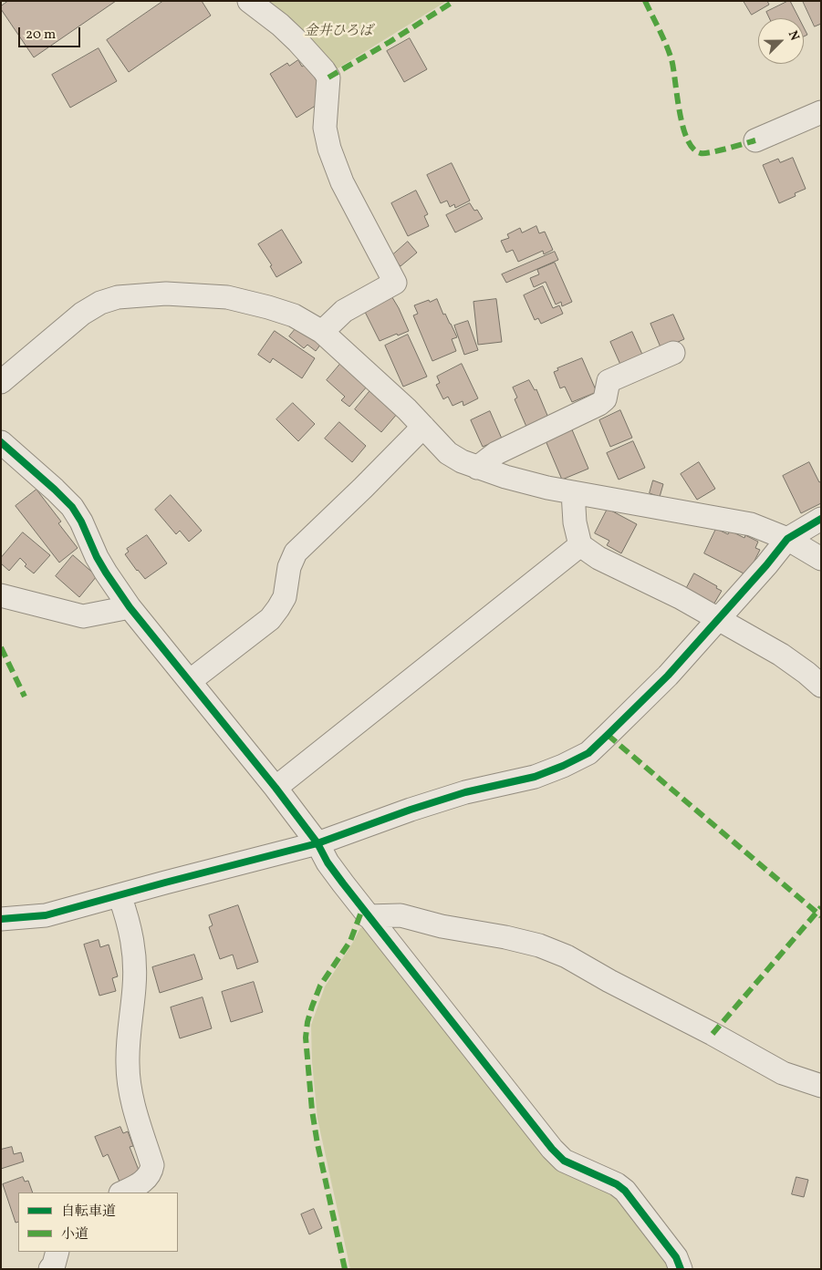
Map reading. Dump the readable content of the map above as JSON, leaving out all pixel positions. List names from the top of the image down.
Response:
{
  "parks": ["金井ひろば"],
  "legend": ["自転車道", "小道"],
  "scale_bar": "20 m",
  "north": "top right"
}
